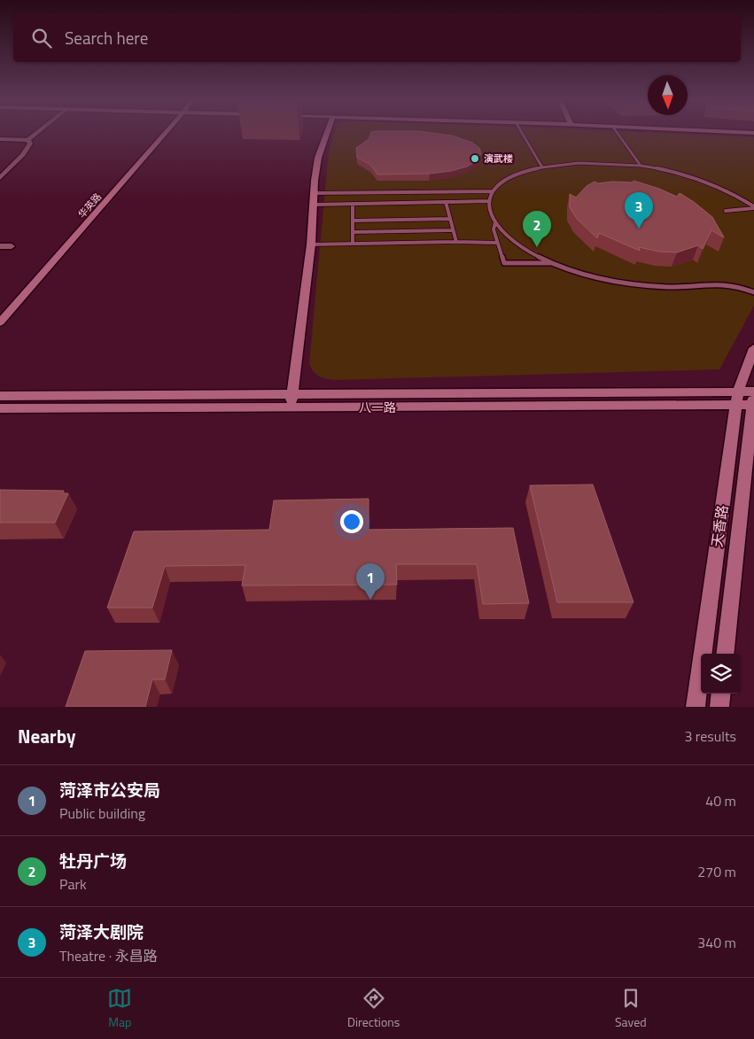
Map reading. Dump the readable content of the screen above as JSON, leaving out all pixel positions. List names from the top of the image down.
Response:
{
  "streets": {
    "main road": ["华英路", "八一路", "天香路"]
  },
  "crossings": [
    ["八一路", "天香路"]
  ],
  "places": ["演武楼"],
  "north": "bottom",
  "page": {
    "search": "Search here",
    "pins": ["3", "2", "1"],
    "heading": ["Nearby", "3 results"],
    "list": [
      {
        "mark": "1",
        "name": "菏泽市公安局",
        "note": "Public building",
        "value": "40 m"
      },
      {
        "mark": "2",
        "name": "牡丹广场",
        "note": "Park",
        "value": "270 m"
      },
      {
        "mark": "3",
        "name": "菏泽大剧院",
        "note": "Theatre · 永昌路",
        "value": "340 m"
      }
    ],
    "nav": ["Map", "Directions", "Saved"]
  }
}
